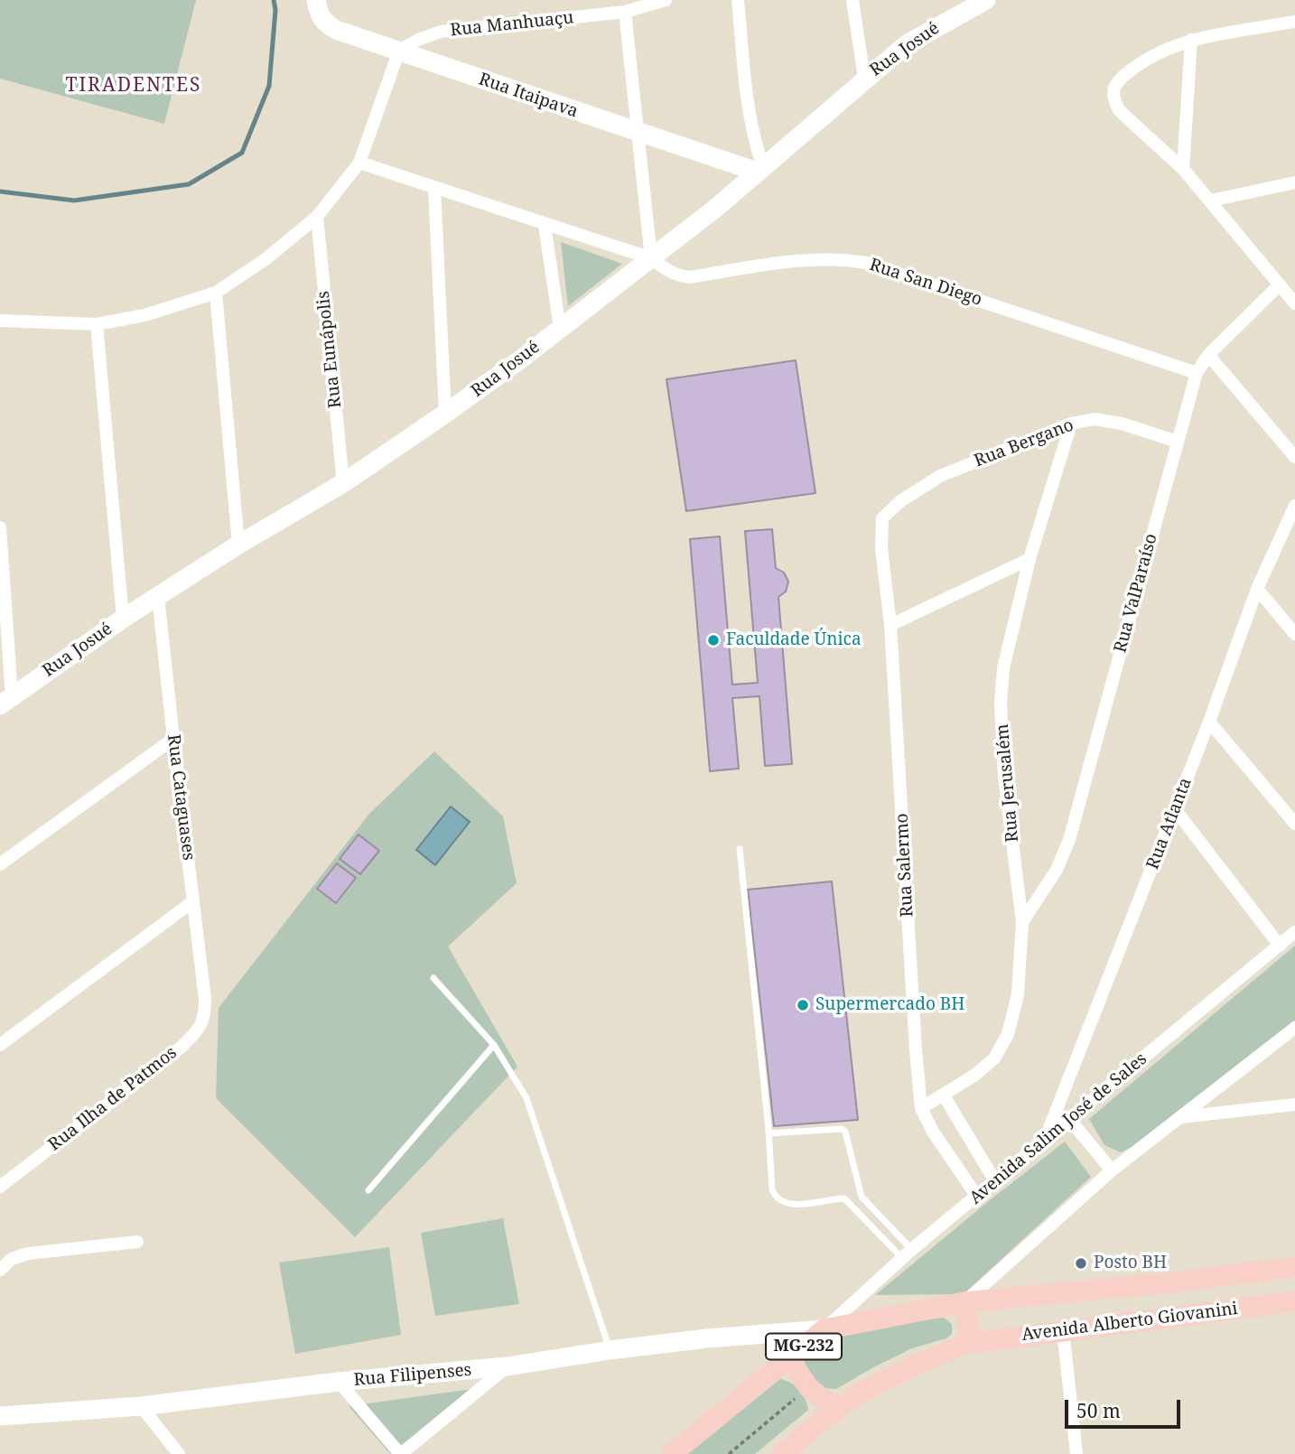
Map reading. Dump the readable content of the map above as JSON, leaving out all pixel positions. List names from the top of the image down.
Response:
{
  "streets": {
    "main road": ["Avenida Alberto Giovanini", "MG-232"],
    "street": [
      "Rua Manhuaçu",
      "Rua Josué",
      "Rua Itaipava",
      "Rua San Diego",
      "Rua Eunápolis",
      "Rua Bergano",
      "Rua ValParaíso",
      "Rua Jerusalém",
      "Rua Cataguases",
      "Rua Atlanta",
      "Rua Salermo",
      "Rua Ilha de Patmos",
      "Avenida Salim José de Sales",
      "Rua Filipenses"
    ]
  },
  "crossings": [
    ["Rua Manhuaçu", "Rua Itaipava"],
    ["Rua Josué", "Rua Itaipava"],
    ["Rua Josué", "Rua San Diego"],
    ["Rua Josué", "Rua Eunápolis"],
    ["Rua Josué", "Rua Cataguases"],
    ["Rua San Diego", "Rua ValParaíso"],
    ["Rua Bergano", "Rua ValParaíso"],
    ["Rua Bergano", "Rua Jerusalém"],
    ["Rua Bergano", "Rua Salermo"],
    ["Rua ValParaíso", "Rua Jerusalém"],
    ["Rua Jerusalém", "Rua Salermo"],
    ["Rua Cataguases", "Rua Ilha de Patmos"],
    ["Rua Atlanta", "Avenida Salim José de Sales"],
    ["Rua Salermo", "Avenida Salim José de Sales"],
    ["Avenida Salim José de Sales", "MG-232"],
    ["Avenida Salim José de Sales", "Rua Filipenses"],
    ["Avenida Alberto Giovanini", "MG-232"],
    ["MG-232", "Rua Filipenses"]
  ],
  "districts": ["TIRADENTES"],
  "places": ["Faculdade Única", "Supermercado BH", "Posto BH"],
  "scale_bar": "50 m"
}
